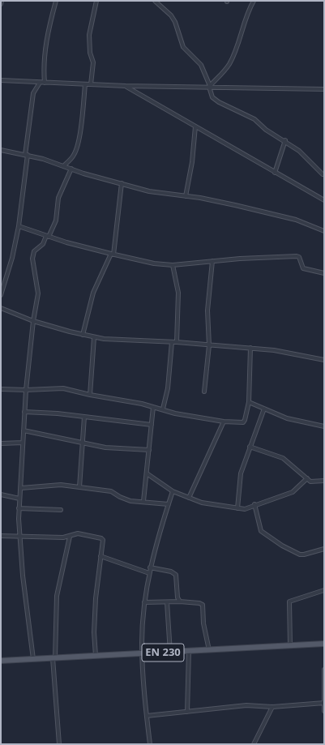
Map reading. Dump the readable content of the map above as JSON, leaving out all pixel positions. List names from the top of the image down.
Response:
{
  "streets": {
    "main road": ["EN 230"]
  }
}
